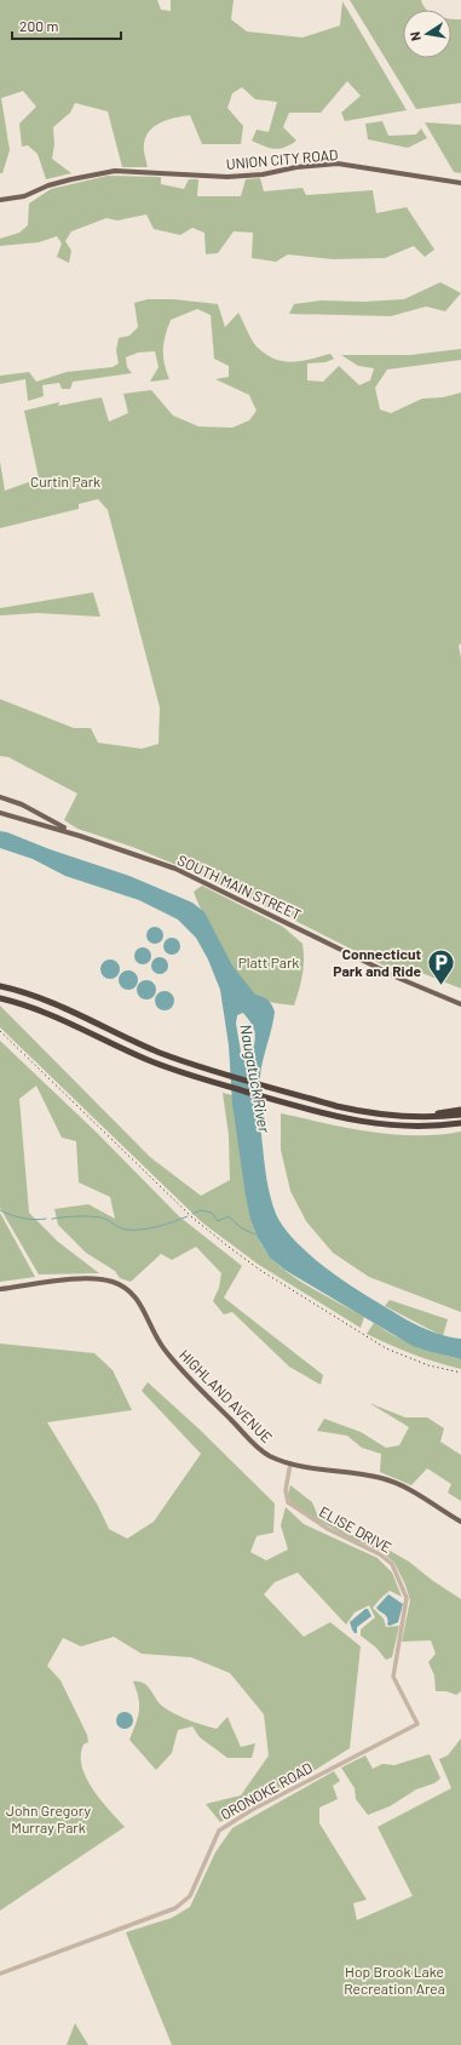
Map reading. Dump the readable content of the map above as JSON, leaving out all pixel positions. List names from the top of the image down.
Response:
{
  "streets": {
    "main road": ["UNION CITY ROAD", "SOUTH MAIN STREET", "HIGHLAND AVENUE"],
    "street": ["ELISE DRIVE", "ORONOKE ROAD"]
  },
  "crossings": [
    ["HIGHLAND AVENUE", "ELISE DRIVE"],
    ["ELISE DRIVE", "ORONOKE ROAD"]
  ],
  "water": ["Naugatuck River"],
  "parks": [
    "Curtin Park",
    "Platt Park",
    "John Gregory Murray Park",
    "Hop Brook Lake Recreation Area"
  ],
  "places": {
    "parking": ["Connecticut Park and Ride"]
  },
  "scale_bar": "200 m",
  "north": "left"
}
